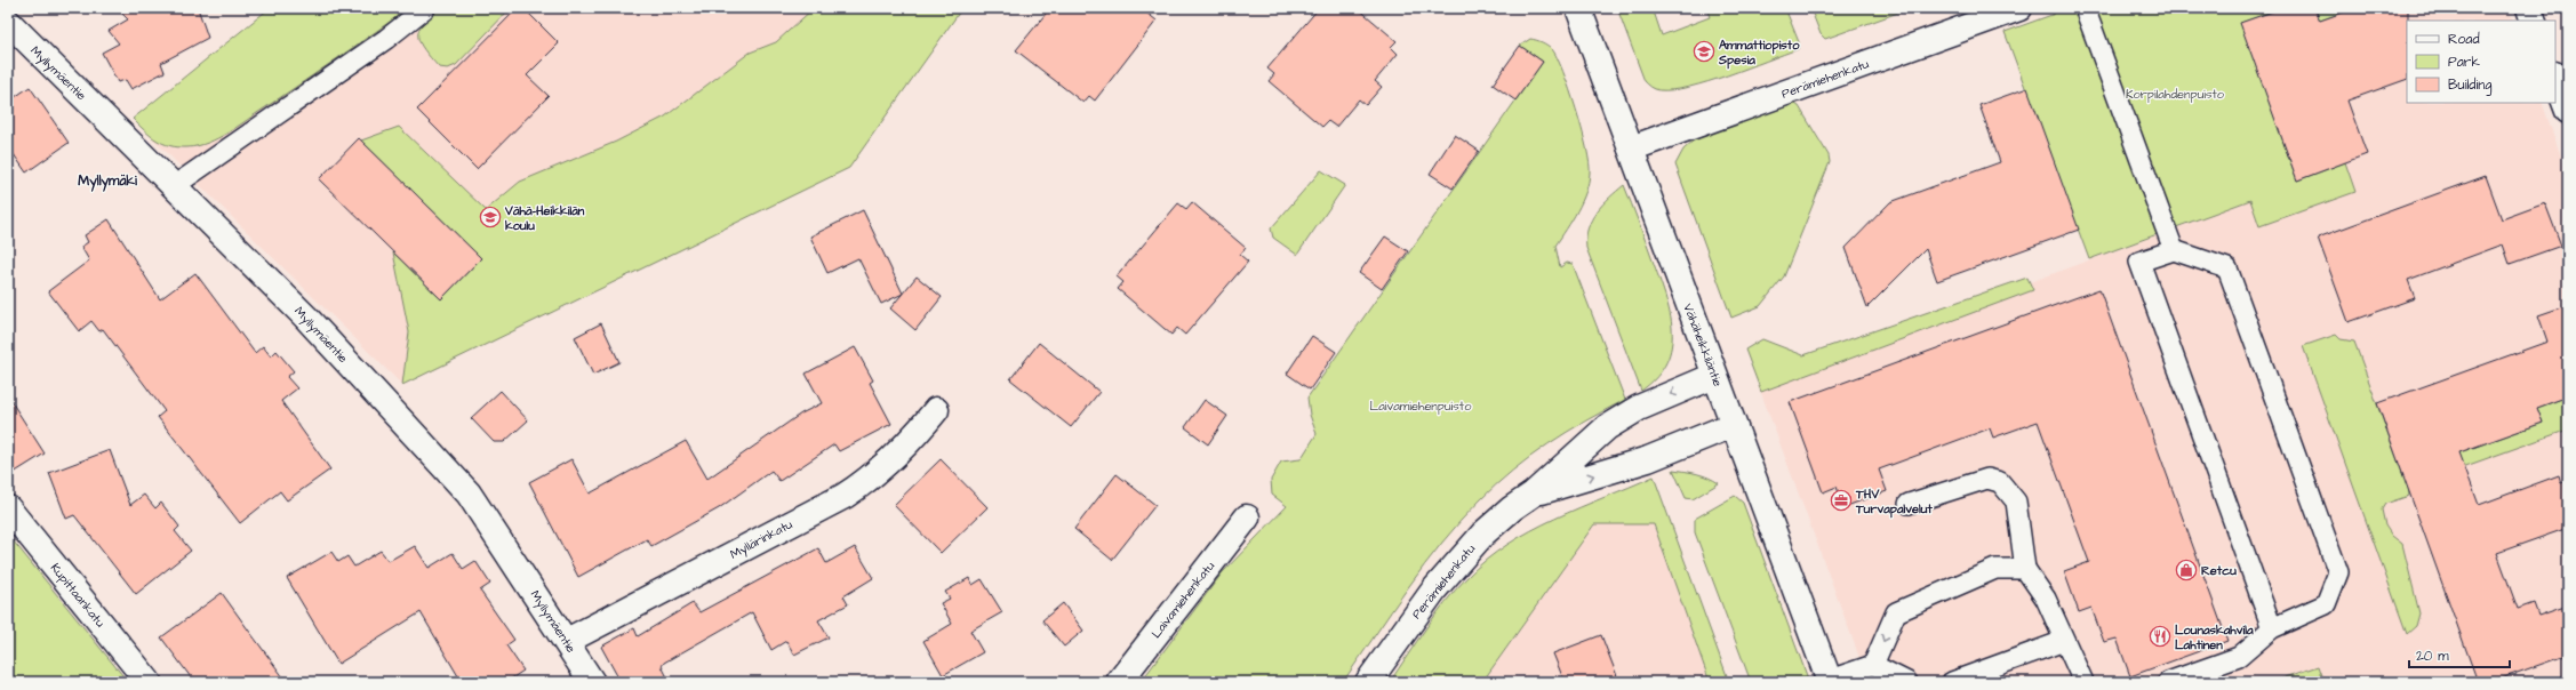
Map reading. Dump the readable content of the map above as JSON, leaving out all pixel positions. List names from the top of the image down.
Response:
{
  "streets": {
    "street": [
      "Myllymäentie",
      "Perämiehenkatu",
      "Vähäheikkiläntie",
      "Myllärinkatu",
      "Kupittaankatu",
      "Laivamiehenkatu"
    ]
  },
  "crossings": [
    ["Myllymäentie", "Myllärinkatu"],
    ["Perämiehenkatu", "Vähäheikkiläntie"]
  ],
  "districts": ["Myllymäki"],
  "parks": ["Korpilahdenpuisto", "Laivamiehenpuisto"],
  "places": {
    "school or university": ["Ammattiopisto Spesia", "Vähä-Heikkilän koulu"],
    "office": ["THV Turvapalvelut"],
    "shop": ["Retcu"],
    "restaurant": ["Lounaskahvila Lahtinen"]
  },
  "legend": ["Road", "Park", "Building"],
  "scale_bar": "20 m"
}
